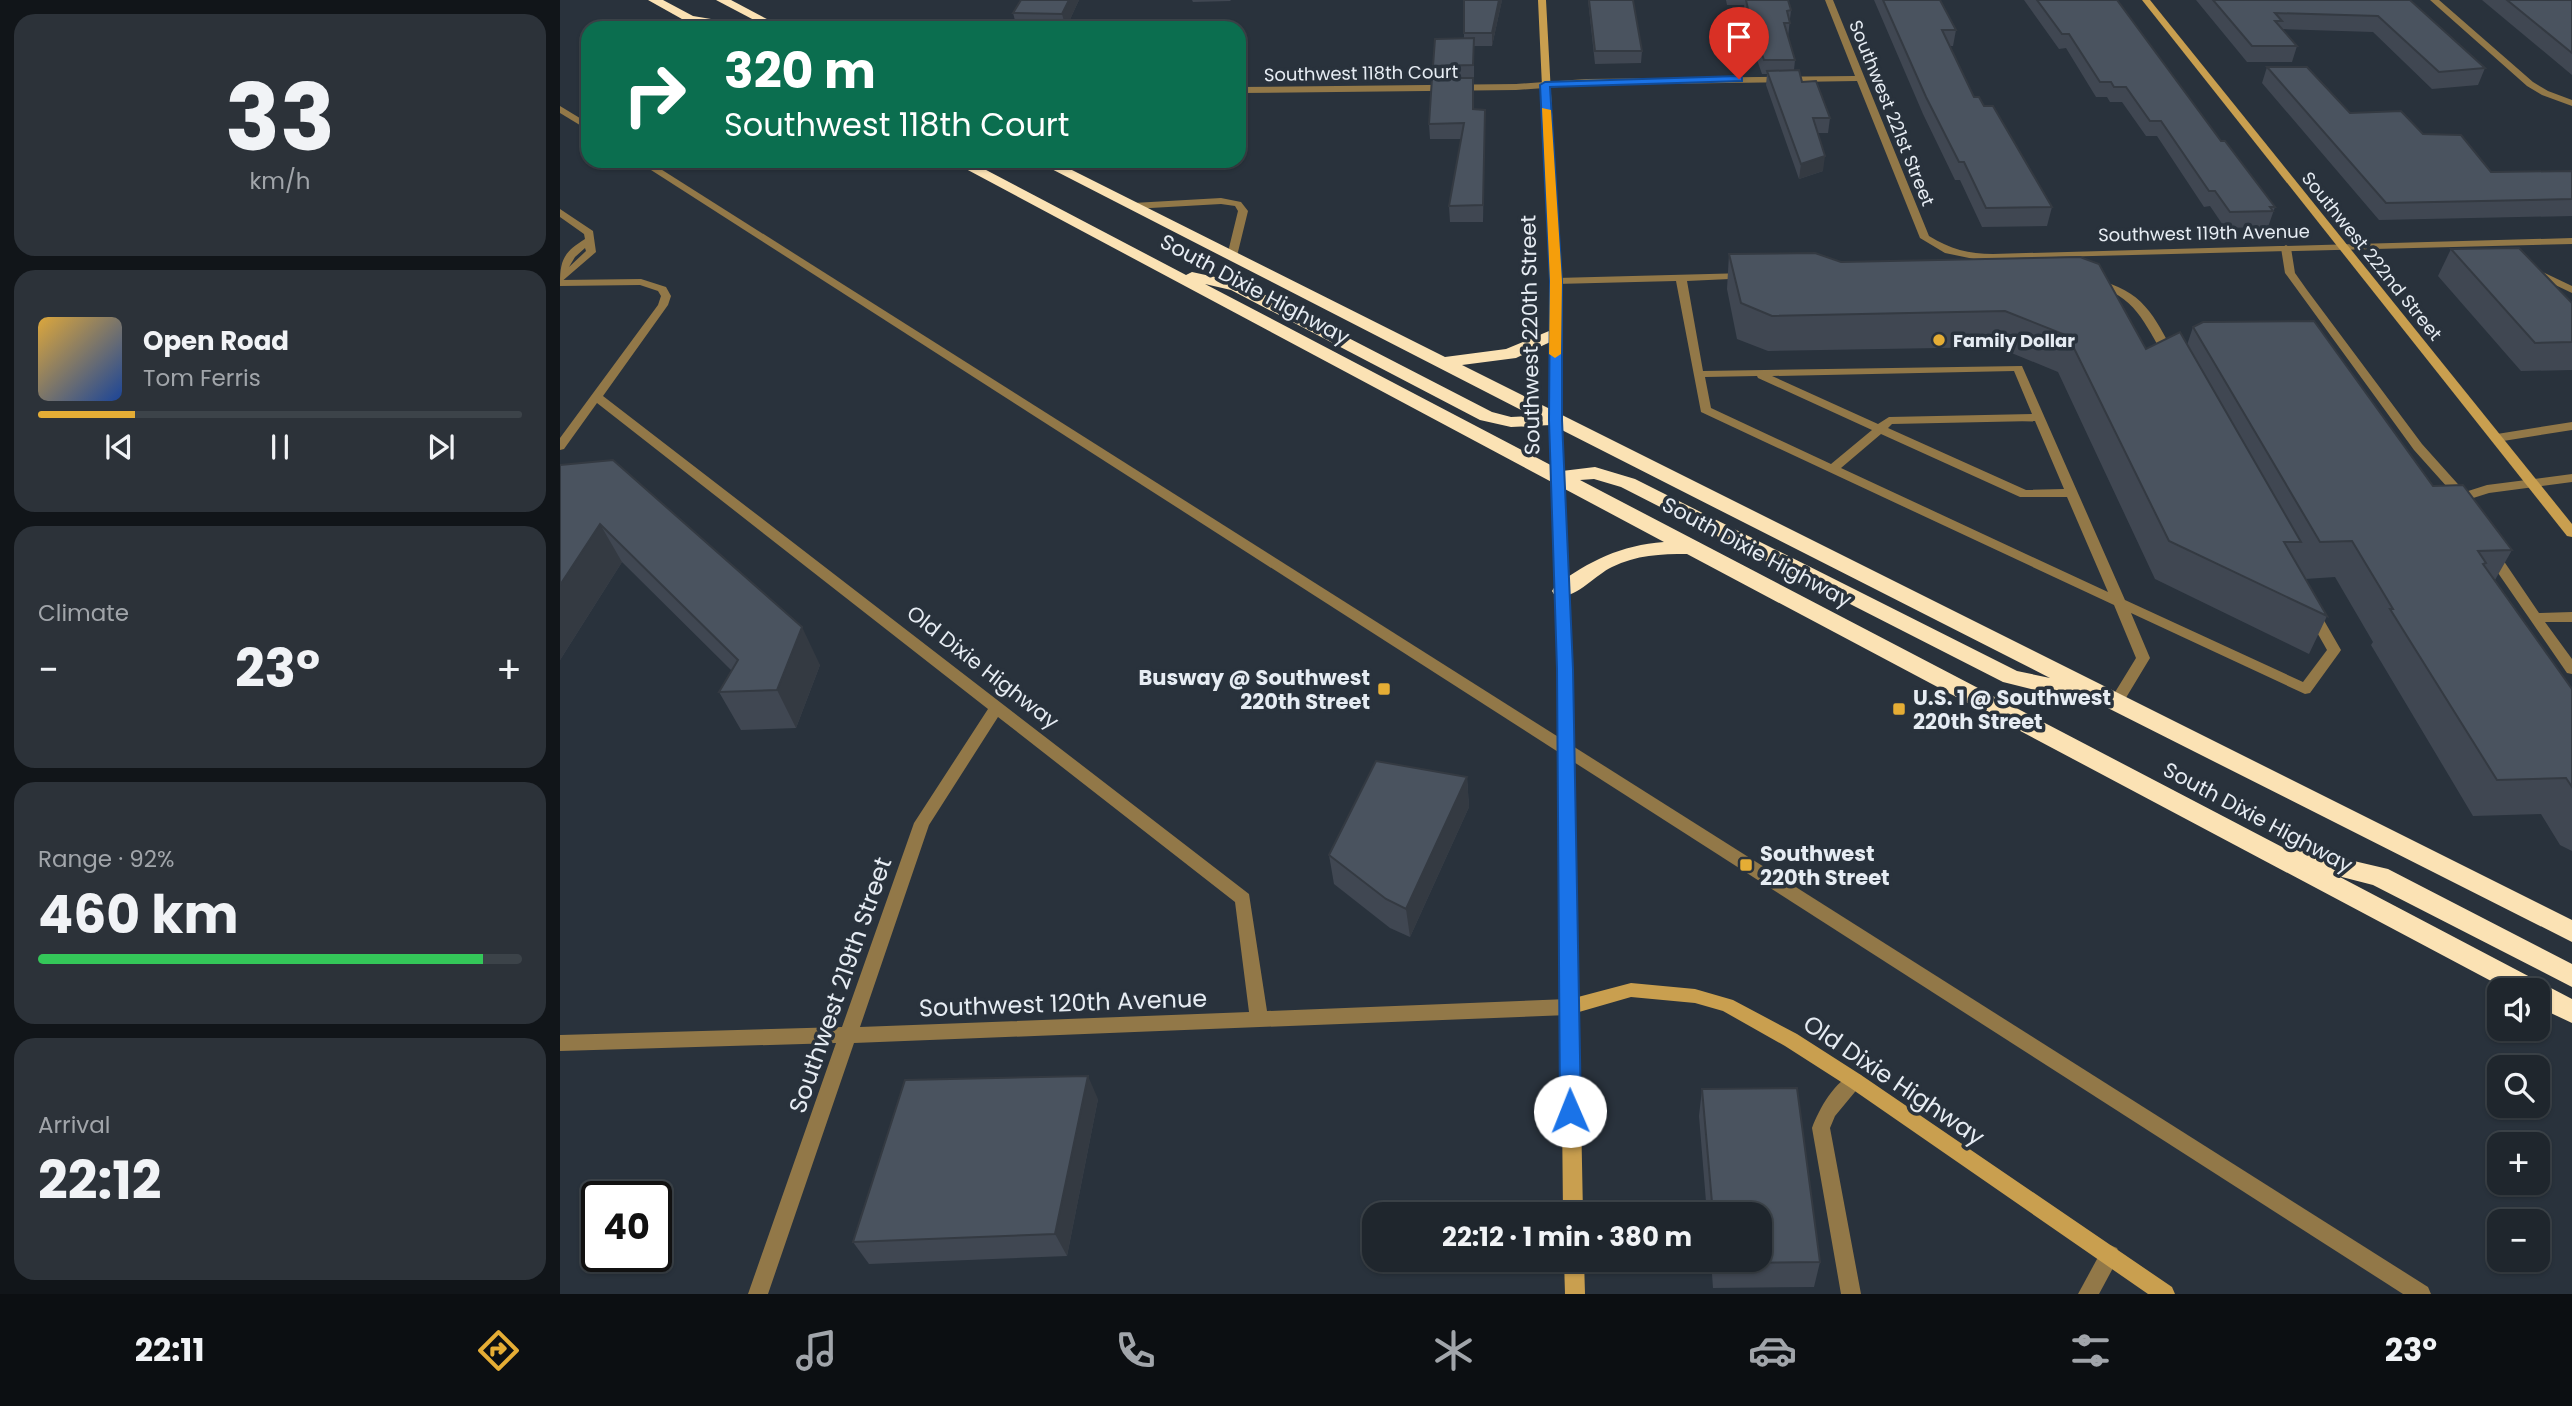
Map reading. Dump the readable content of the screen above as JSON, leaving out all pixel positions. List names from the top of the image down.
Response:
{
  "streets": {
    "highway": ["South Dixie Highway"],
    "street": [
      "Southwest 118th Court",
      "Southwest 221st Street",
      "Southwest 119th Avenue",
      "Southwest 222nd Street",
      "Southwest 220th Street",
      "Old Dixie Highway",
      "Southwest 219th Street",
      "Southwest 120th Avenue"
    ]
  },
  "crossings": [
    ["Southwest 118th Court", "Southwest 221st Street"],
    ["Southwest 118th Court", "Southwest 220th Street"],
    ["Southwest 221st Street", "Southwest 119th Avenue"],
    ["Southwest 119th Avenue", "Southwest 222nd Street"],
    ["South Dixie Highway", "Southwest 220th Street"],
    ["Southwest 220th Street", "Old Dixie Highway"],
    ["Southwest 220th Street", "Southwest 120th Avenue"],
    ["Old Dixie Highway", "Southwest 219th Street"],
    ["Old Dixie Highway", "Southwest 120th Avenue"],
    ["Southwest 219th Street", "Southwest 120th Avenue"]
  ],
  "places": {
    "other": ["Family Dollar"],
    "transit": ["Busway @ Southwest 220th Street", "U.S. 1 @ Southwest 220th Street", "Southwest 220th Street"]
  },
  "page": {
    "tile": [
      ["33", "km/h"],
      "Climate",
      ["Range · 92%", "460 km"],
      ["Arrival", "22:12"]
    ],
    "turn": ["320 m", "Southwest 118th Court"],
    "song": ["Open Road", "Tom Ferris"],
    "heat": ["−", "23°", "+"],
    "map_buttons": ["+", "−"],
    "limit": "40",
    "trip": "22:12 · 1 min · 380 m",
    "tabs": ["22:11", "23°"]
  }
}
